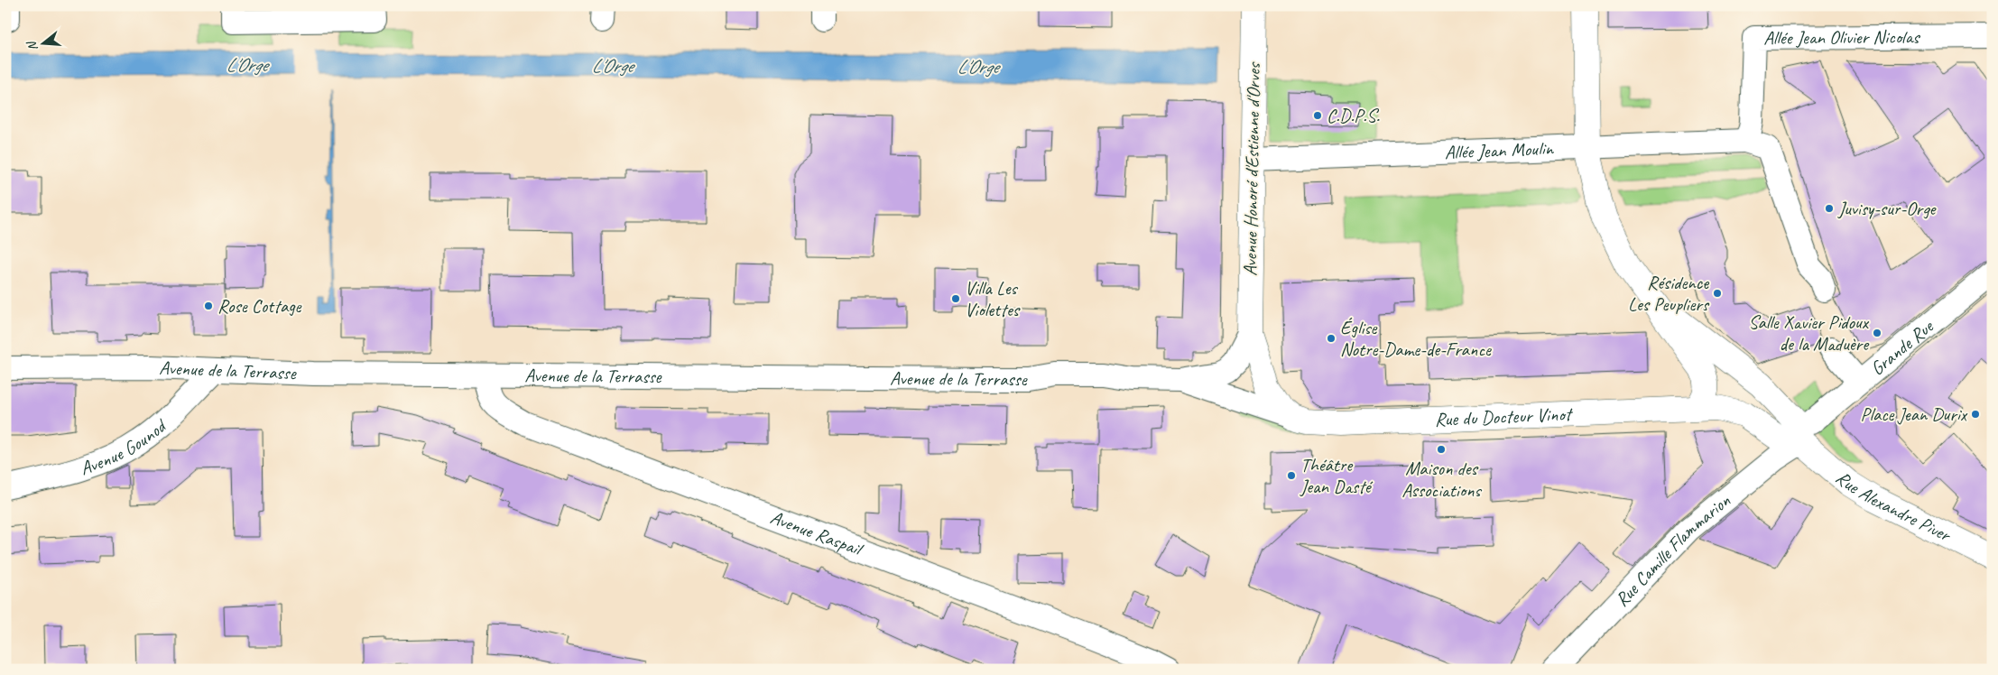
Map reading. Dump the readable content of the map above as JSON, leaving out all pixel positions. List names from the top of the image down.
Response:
{
  "streets": {
    "street": [
      "Allée Jean Olivier Nicolas",
      "Allée Jean Moulin",
      "Avenue Honoré d'Estienne d'Orves",
      "Grande Rue",
      "Avenue de la Terrasse",
      "Rue du Docteur Vinot",
      "Avenue Gounod",
      "Rue Alexandre Piver",
      "Avenue Raspail",
      "Rue Camille Flammarion"
    ]
  },
  "crossings": [
    ["Allée Jean Olivier Nicolas", "Allée Jean Moulin"],
    ["Allée Jean Moulin", "Avenue Honoré d'Estienne d'Orves"],
    ["Avenue Honoré d'Estienne d'Orves", "Avenue de la Terrasse"],
    ["Grande Rue", "Rue du Docteur Vinot"],
    ["Grande Rue", "Rue Alexandre Piver"],
    ["Grande Rue", "Rue Camille Flammarion"],
    ["Avenue de la Terrasse", "Rue du Docteur Vinot"],
    ["Avenue de la Terrasse", "Avenue Gounod"],
    ["Avenue de la Terrasse", "Avenue Raspail"],
    ["Rue du Docteur Vinot", "Rue Alexandre Piver"],
    ["Rue du Docteur Vinot", "Rue Camille Flammarion"],
    ["Rue Alexandre Piver", "Rue Camille Flammarion"]
  ],
  "water": ["L'Orge"],
  "places": [
    "C.D.P.S.",
    "Juvisy-sur-Orge",
    "Résidence Les Peupliers",
    "Villa Les Violettes",
    "Rose Cottage",
    "Salle Xavier Pidoux de la Maduère",
    "Église Notre-Dame-de-France",
    "Place Jean Durix",
    "Maison des Associations",
    "Théâtre Jean Dasté"
  ],
  "north": "left"
}
